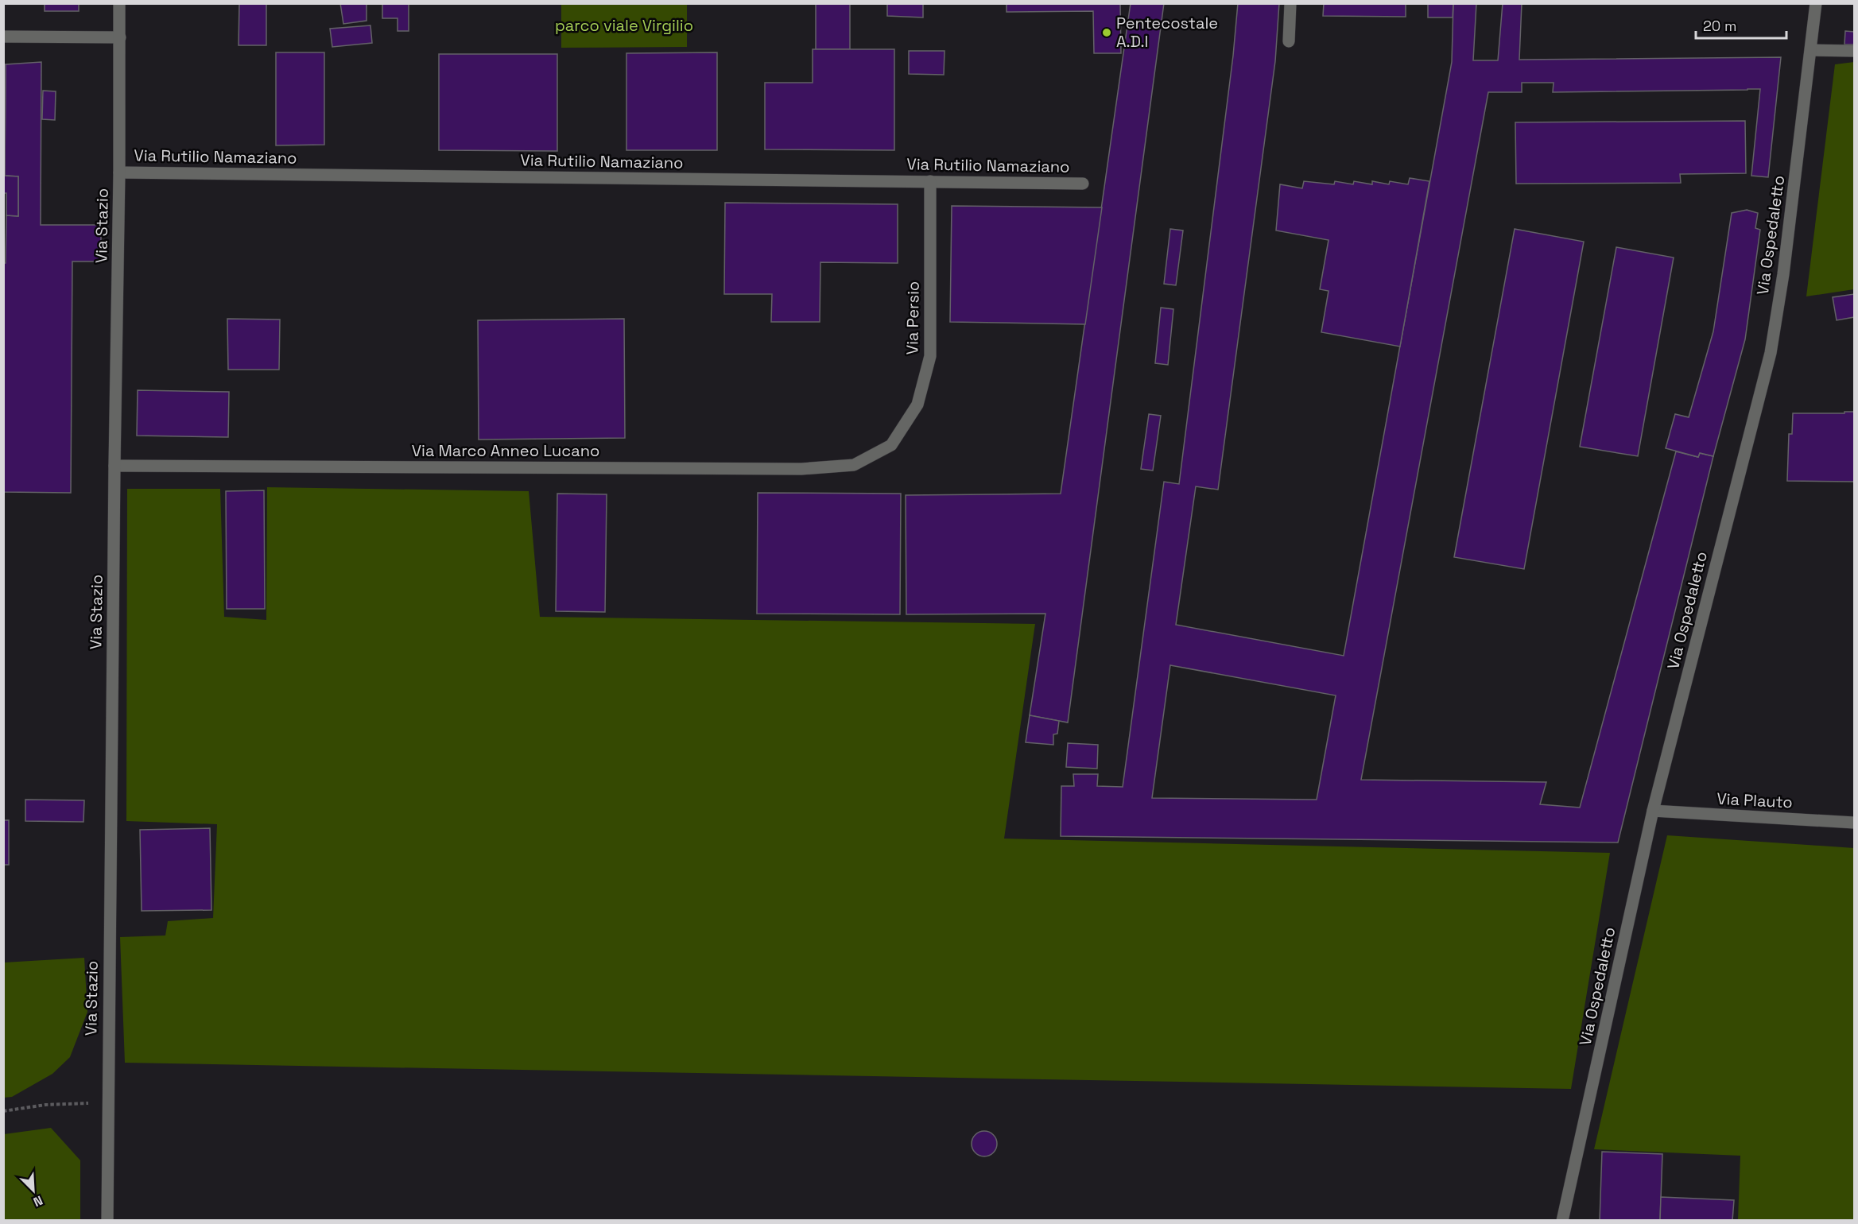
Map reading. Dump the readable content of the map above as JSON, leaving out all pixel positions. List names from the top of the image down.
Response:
{
  "streets": {
    "street": [
      "Via Rutilio Namaziano",
      "Via Stazio",
      "Via Ospedaletto",
      "Via Persio",
      "Via Marco Anneo Lucano",
      "Via Plauto"
    ]
  },
  "crossings": [
    ["Via Rutilio Namaziano", "Via Stazio"],
    ["Via Rutilio Namaziano", "Via Persio"],
    ["Via Stazio", "Via Marco Anneo Lucano"],
    ["Via Ospedaletto", "Via Plauto"],
    ["Via Persio", "Via Marco Anneo Lucano"]
  ],
  "parks": ["parco viale Virgilio"],
  "places": ["Pentecostale A.D.I"],
  "scale_bar": "20 m",
  "north": "bottom right"
}
